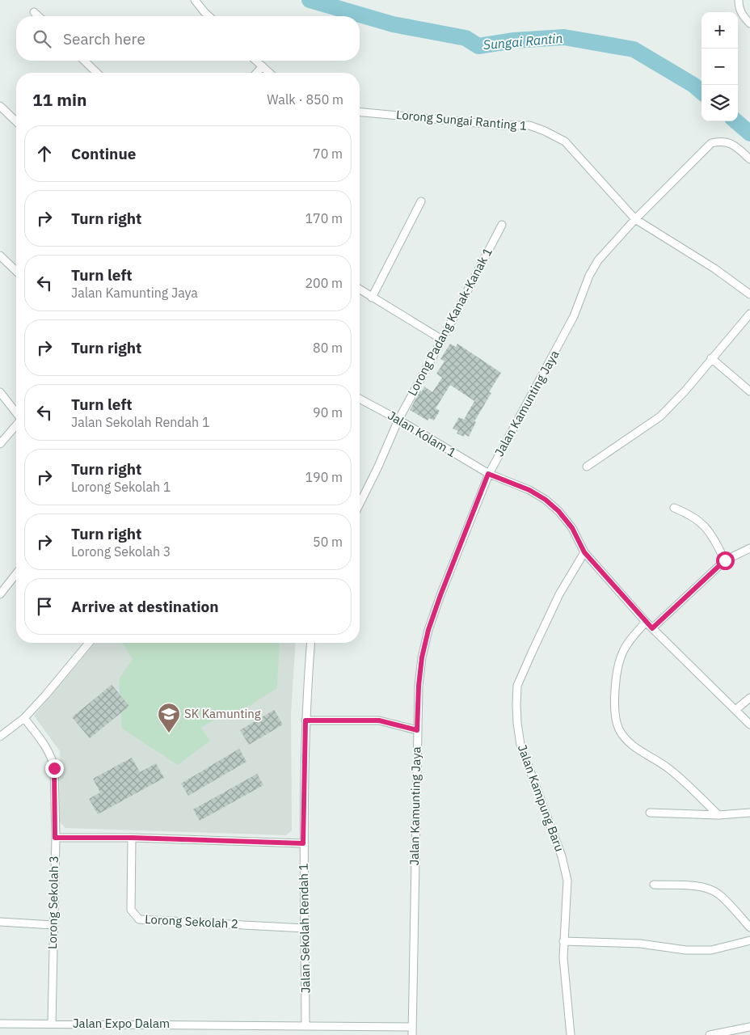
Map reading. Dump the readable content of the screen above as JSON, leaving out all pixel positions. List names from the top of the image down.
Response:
{
  "streets": {
    "street": [
      "Lorong Sungai Ranting 1",
      "Lorong Padang Kanak-Kanak 1",
      "Jalan Kamunting Jaya",
      "Jalan Kolam 1",
      "Jalan Kampung Baru",
      "Lorong Sekolah 3",
      "Lorong Sekolah 2",
      "Jalan Sekolah Rendah 1",
      "Jalan Expo Dalam"
    ]
  },
  "crossings": [
    ["Lorong Sungai Ranting 1", "Jalan Kamunting Jaya"],
    ["Lorong Padang Kanak-Kanak 1", "Jalan Kolam 1"],
    ["Jalan Kamunting Jaya", "Jalan Kolam 1"],
    ["Jalan Kamunting Jaya", "Jalan Expo Dalam"],
    ["Jalan Kolam 1", "Jalan Kampung Baru"],
    ["Lorong Sekolah 3", "Jalan Expo Dalam"],
    ["Lorong Sekolah 2", "Jalan Sekolah Rendah 1"],
    ["Jalan Sekolah Rendah 1", "Jalan Expo Dalam"]
  ],
  "water": ["Sungai Rantin"],
  "places": {
    "school or university": ["SK Kamunting"]
  },
  "page": {
    "map_buttons": ["+", "−"],
    "search": "Search here",
    "heading": ["11 min", "Walk · 850 m"],
    "list": [
      ["Continue", "70 m"],
      ["Turn right", "170 m"],
      ["Turn left", "Jalan Kamunting Jaya", "200 m"],
      ["Turn right", "80 m"],
      ["Turn left", "Jalan Sekolah Rendah 1", "90 m"],
      ["Turn right", "Lorong Sekolah 1", "190 m"],
      ["Turn right", "Lorong Sekolah 3", "50 m"],
      "Arrive at destination"
    ]
  }
}
